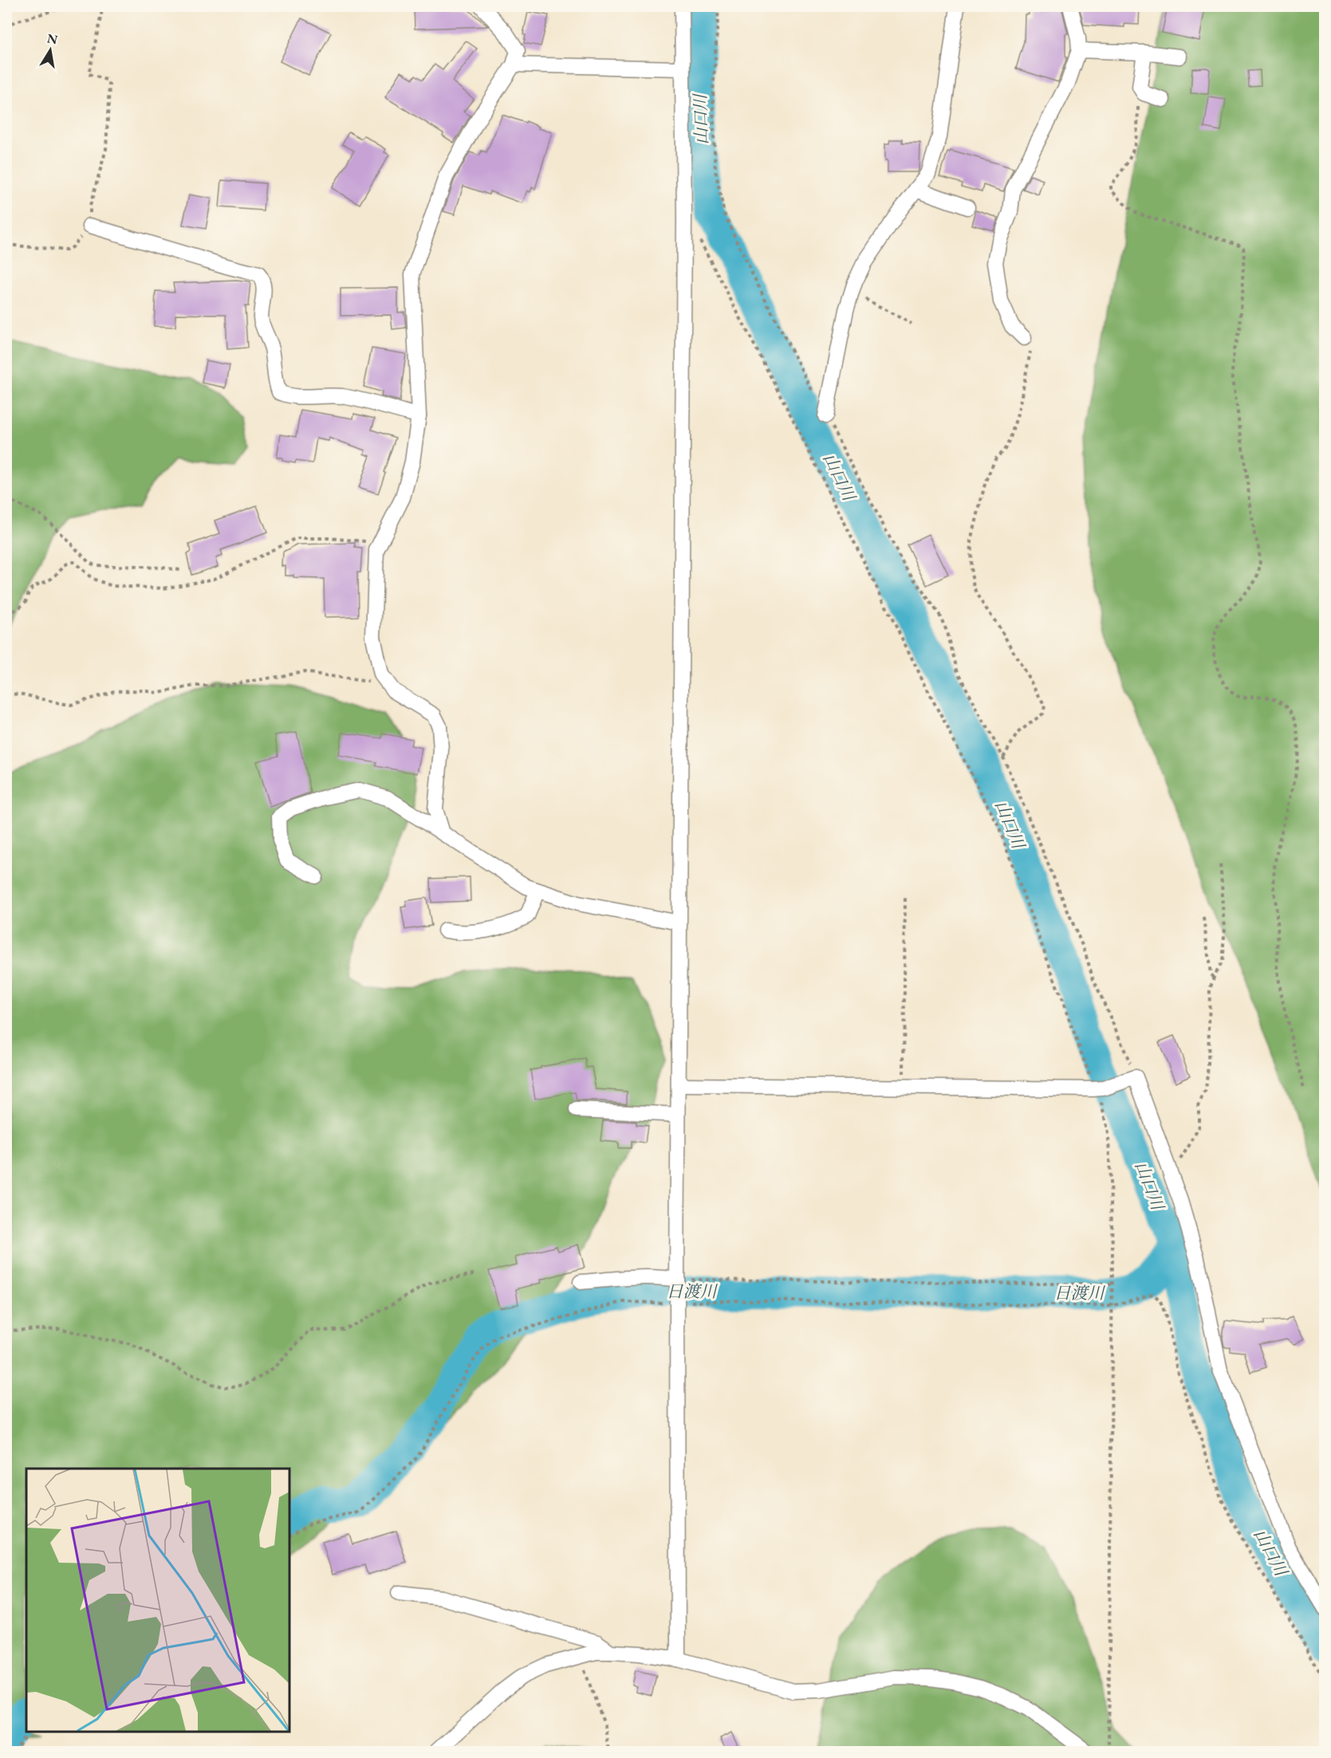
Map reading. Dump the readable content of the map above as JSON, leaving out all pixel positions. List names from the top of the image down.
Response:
{
  "water": ["山口川", "日渡川"],
  "north": "top"
}
